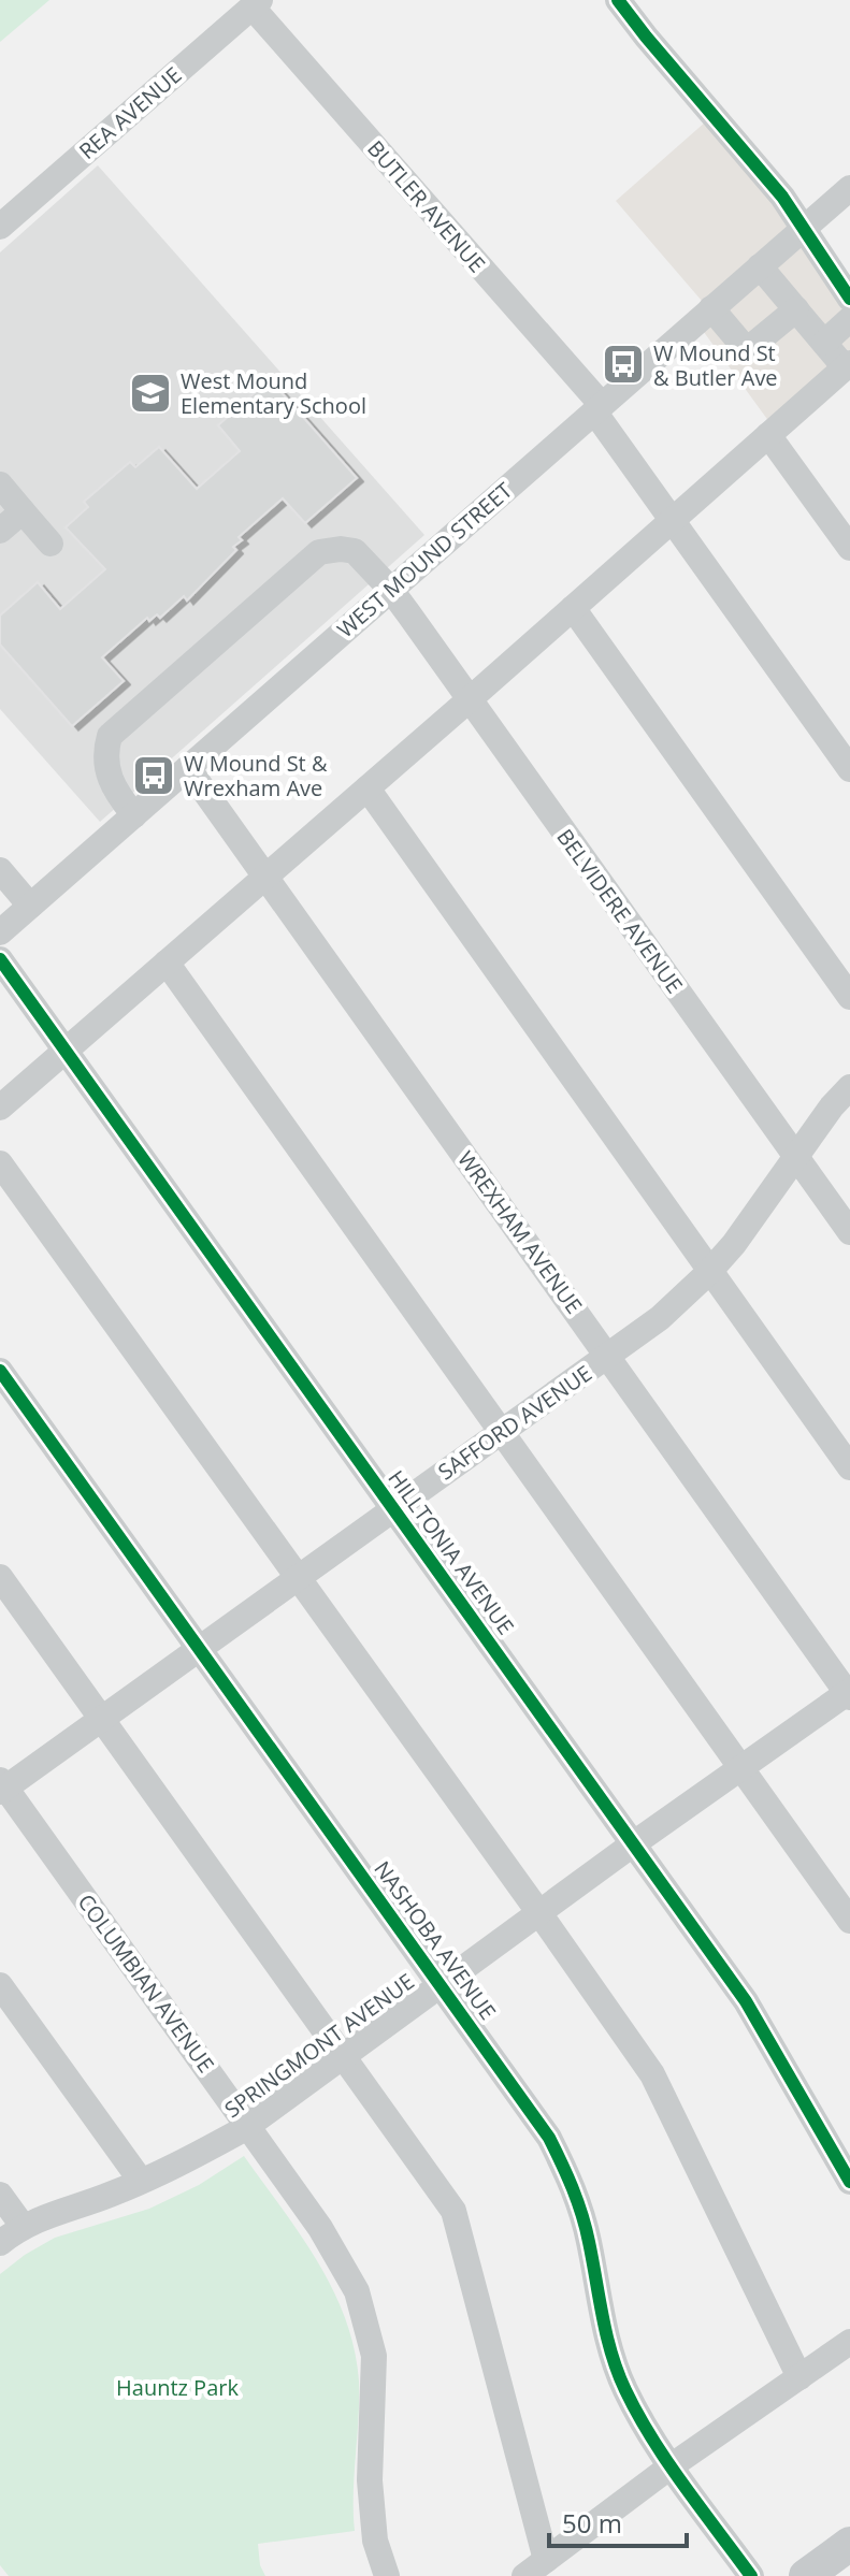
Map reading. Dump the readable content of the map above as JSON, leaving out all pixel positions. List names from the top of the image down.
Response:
{
  "streets": {
    "street": [
      "REA AVENUE",
      "BUTLER AVENUE",
      "WEST MOUND STREET",
      "BELVIDERE AVENUE",
      "WREXHAM AVENUE",
      "SAFFORD AVENUE",
      "HILLTONIA AVENUE",
      "NASHOBA AVENUE",
      "COLUMBIAN AVENUE",
      "SPRINGMONT AVENUE"
    ]
  },
  "crossings": [
    ["REA AVENUE", "BUTLER AVENUE"],
    ["BUTLER AVENUE", "WEST MOUND STREET"],
    ["WEST MOUND STREET", "BELVIDERE AVENUE"],
    ["WEST MOUND STREET", "WREXHAM AVENUE"],
    ["BELVIDERE AVENUE", "SAFFORD AVENUE"],
    ["WREXHAM AVENUE", "SAFFORD AVENUE"],
    ["WREXHAM AVENUE", "SPRINGMONT AVENUE"],
    ["SAFFORD AVENUE", "HILLTONIA AVENUE"],
    ["SAFFORD AVENUE", "NASHOBA AVENUE"],
    ["SAFFORD AVENUE", "COLUMBIAN AVENUE"],
    ["HILLTONIA AVENUE", "SPRINGMONT AVENUE"],
    ["NASHOBA AVENUE", "SPRINGMONT AVENUE"],
    ["COLUMBIAN AVENUE", "SPRINGMONT AVENUE"]
  ],
  "parks": ["Hauntz Park"],
  "places": {
    "bus stop": ["W Mound St & Butler Ave", "W Mound St & Wrexham Ave"],
    "school or university": ["West Mound Elementary School"]
  },
  "scale_bar": "50 m"
}
